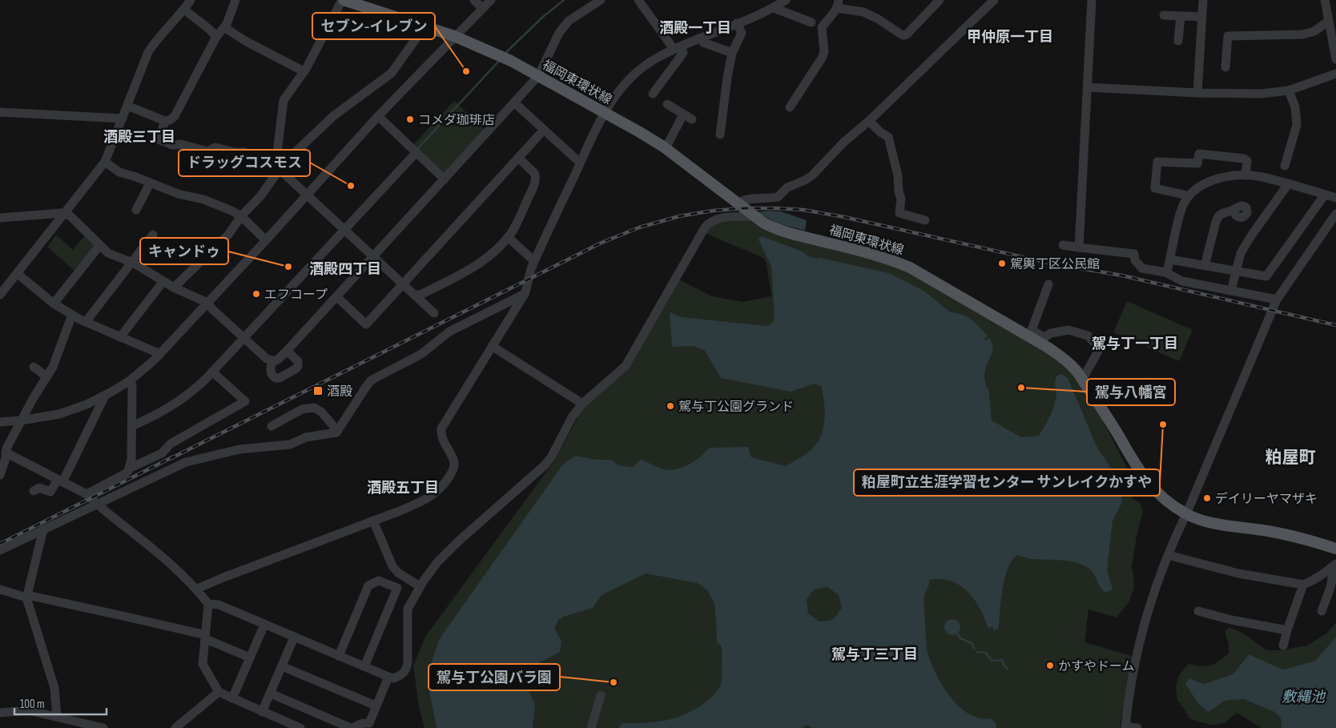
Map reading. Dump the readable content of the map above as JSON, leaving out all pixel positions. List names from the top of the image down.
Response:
{
  "streets": {
    "main road": ["福岡東環状線"]
  },
  "districts": [
    "酒殿一丁目",
    "甲仲原一丁目",
    "酒殿三丁目",
    "酒殿四丁目",
    "駕与丁一丁目",
    "粕屋町",
    "酒殿五丁目",
    "駕与丁三丁目"
  ],
  "water": ["敷縄池"],
  "places": {
    "other": [
      "セブン-イレブン",
      "コメダ珈琲店",
      "ドラッグコスモス",
      "駕輿丁区公民館",
      "キャンドゥ",
      "エフコープ",
      "駕与八幡宮",
      "駕与丁公園グランド",
      "粕屋町立生涯学習センター サンレイクかすや",
      "デイリーヤマザキ",
      "かすやドーム",
      "駕与丁公園バラ園"
    ],
    "transit": ["酒殿"]
  },
  "scale_bar": "100 m"
}
